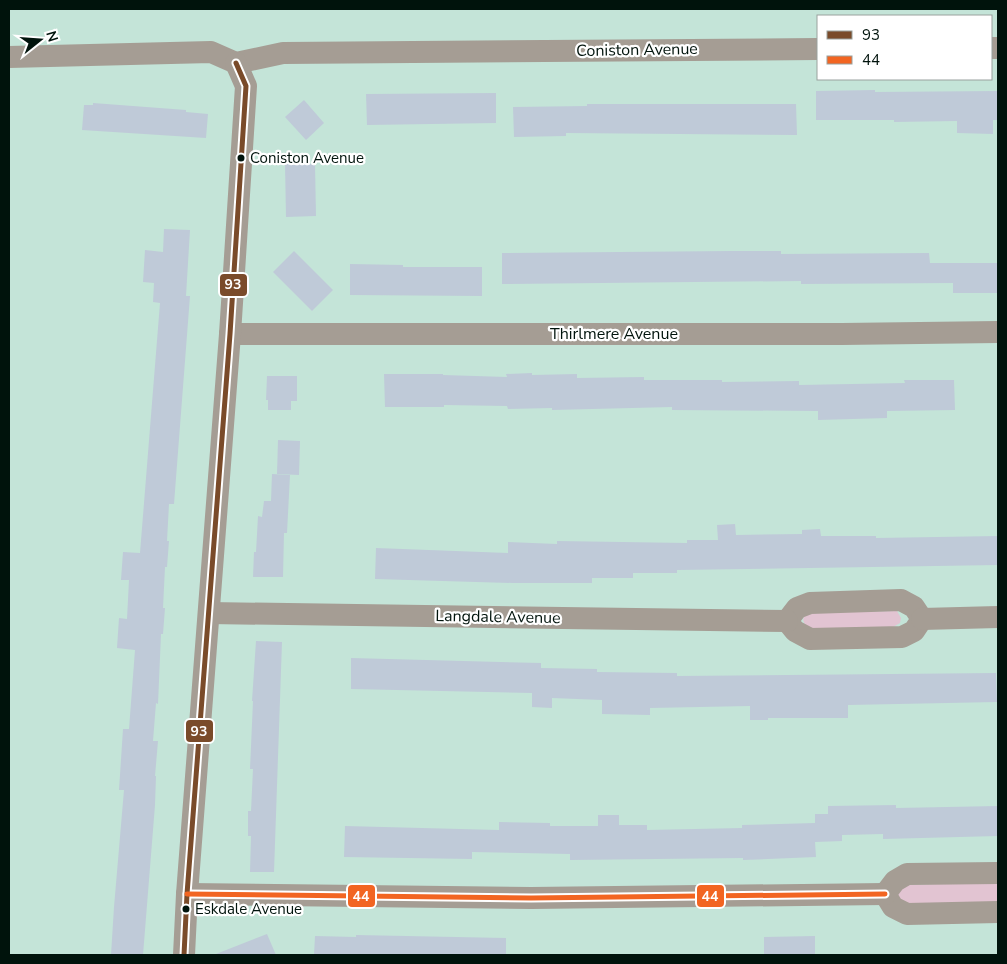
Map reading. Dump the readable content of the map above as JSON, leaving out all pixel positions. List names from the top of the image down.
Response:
{
  "streets": {
    "street": ["Coniston Avenue", "Thirlmere Avenue", "Langdale Avenue"]
  },
  "places": ["Coniston Avenue", "Eskdale Avenue"],
  "lines": ["transit line 93", "transit line 44"],
  "legend": ["93", "44"],
  "north": "right"
}
